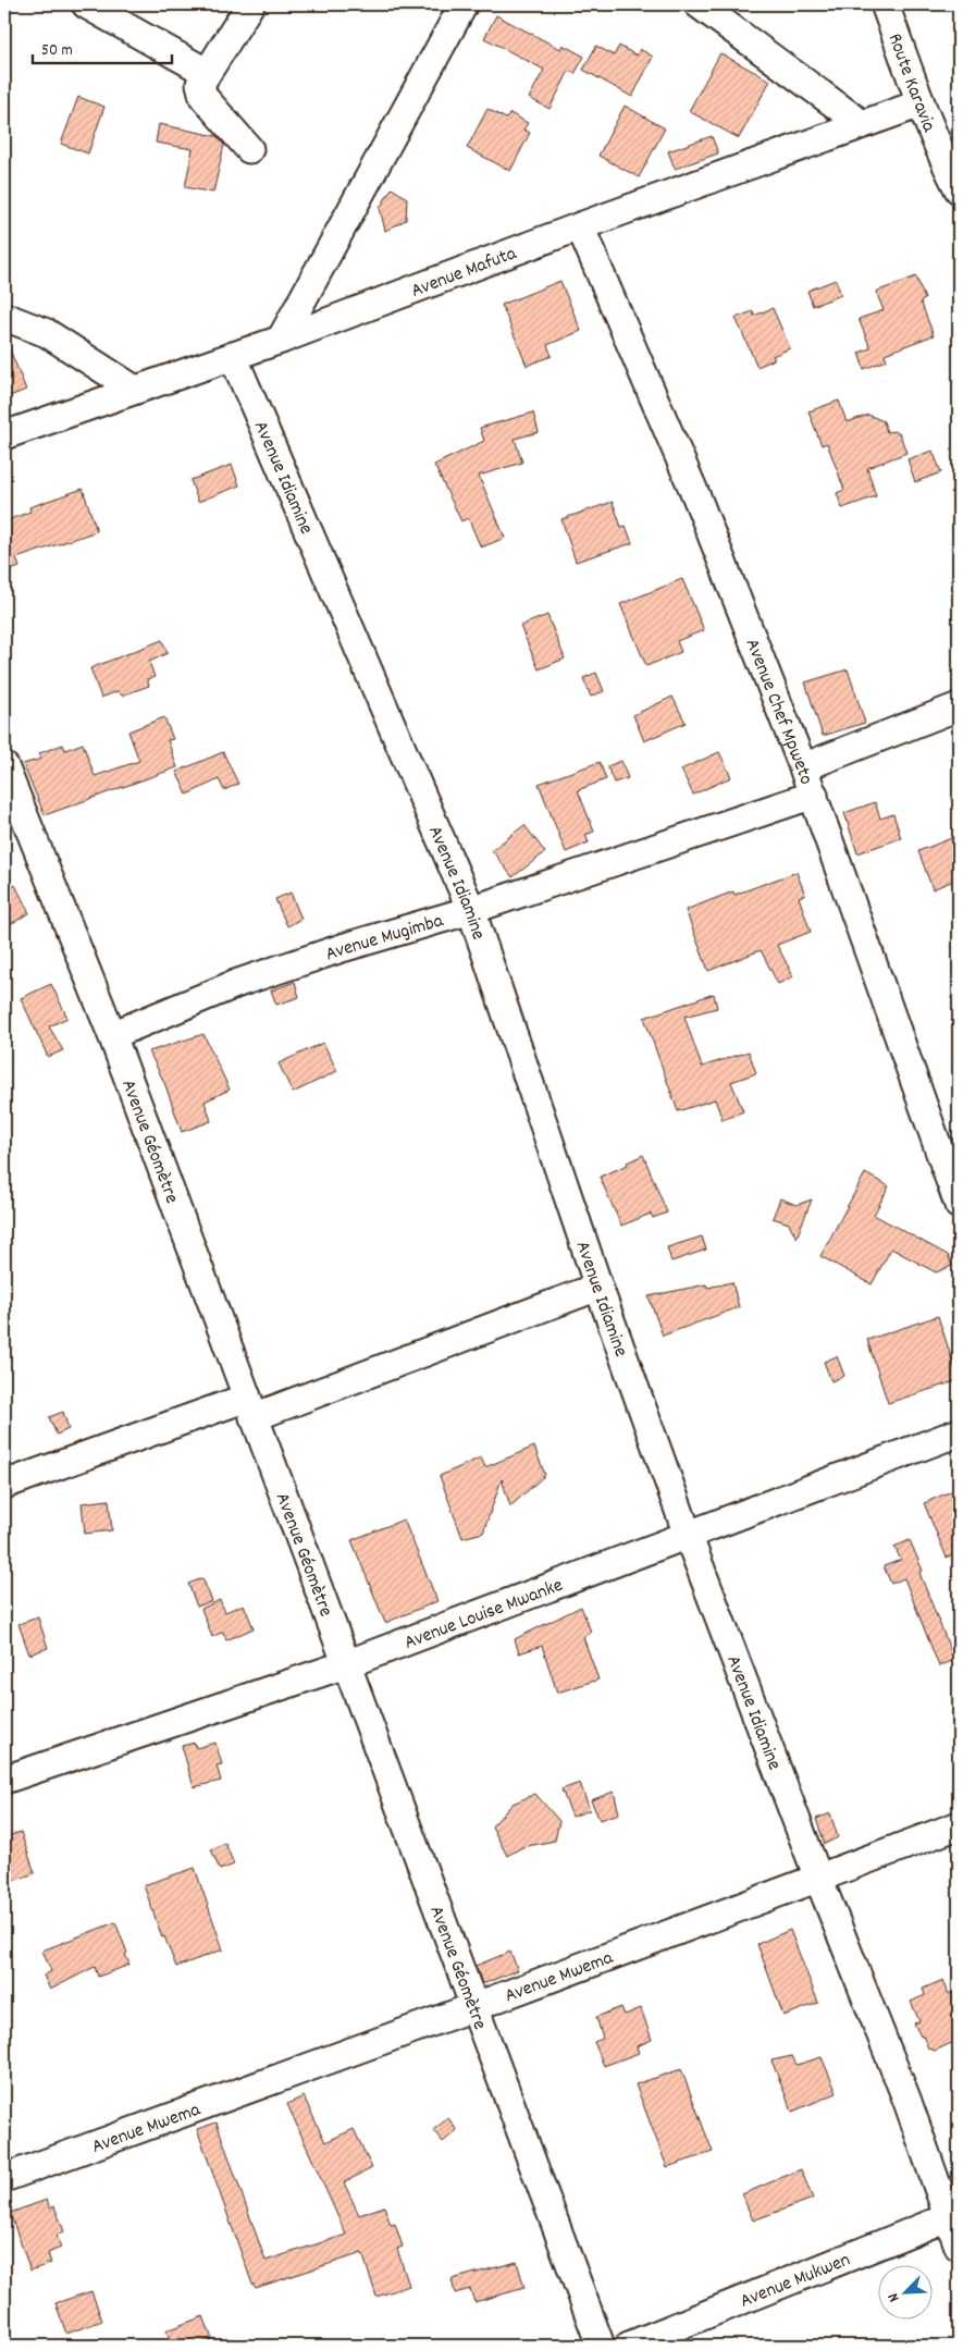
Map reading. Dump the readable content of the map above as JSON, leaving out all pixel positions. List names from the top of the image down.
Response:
{
  "streets": {
    "street": [
      "Route Karavia",
      "Avenue Mafuta",
      "Avenue Idiamine",
      "Avenue Chef Mpweto",
      "Avenue Mugimba",
      "Avenue Géomètre",
      "Avenue Louise Mwanke",
      "Avenue Mwema",
      "Avenue Mukwen"
    ]
  },
  "crossings": [
    ["Route Karavia", "Avenue Mafuta"],
    ["Avenue Mafuta", "Avenue Idiamine"],
    ["Avenue Mafuta", "Avenue Chef Mpweto"],
    ["Avenue Idiamine", "Avenue Mugimba"],
    ["Avenue Idiamine", "Avenue Louise Mwanke"],
    ["Avenue Idiamine", "Avenue Mwema"],
    ["Avenue Idiamine", "Avenue Mukwen"],
    ["Avenue Chef Mpweto", "Avenue Mugimba"],
    ["Avenue Mugimba", "Avenue Géomètre"],
    ["Avenue Géomètre", "Avenue Louise Mwanke"],
    ["Avenue Géomètre", "Avenue Mwema"]
  ],
  "scale_bar": "50 m",
  "north": "bottom left"
}
